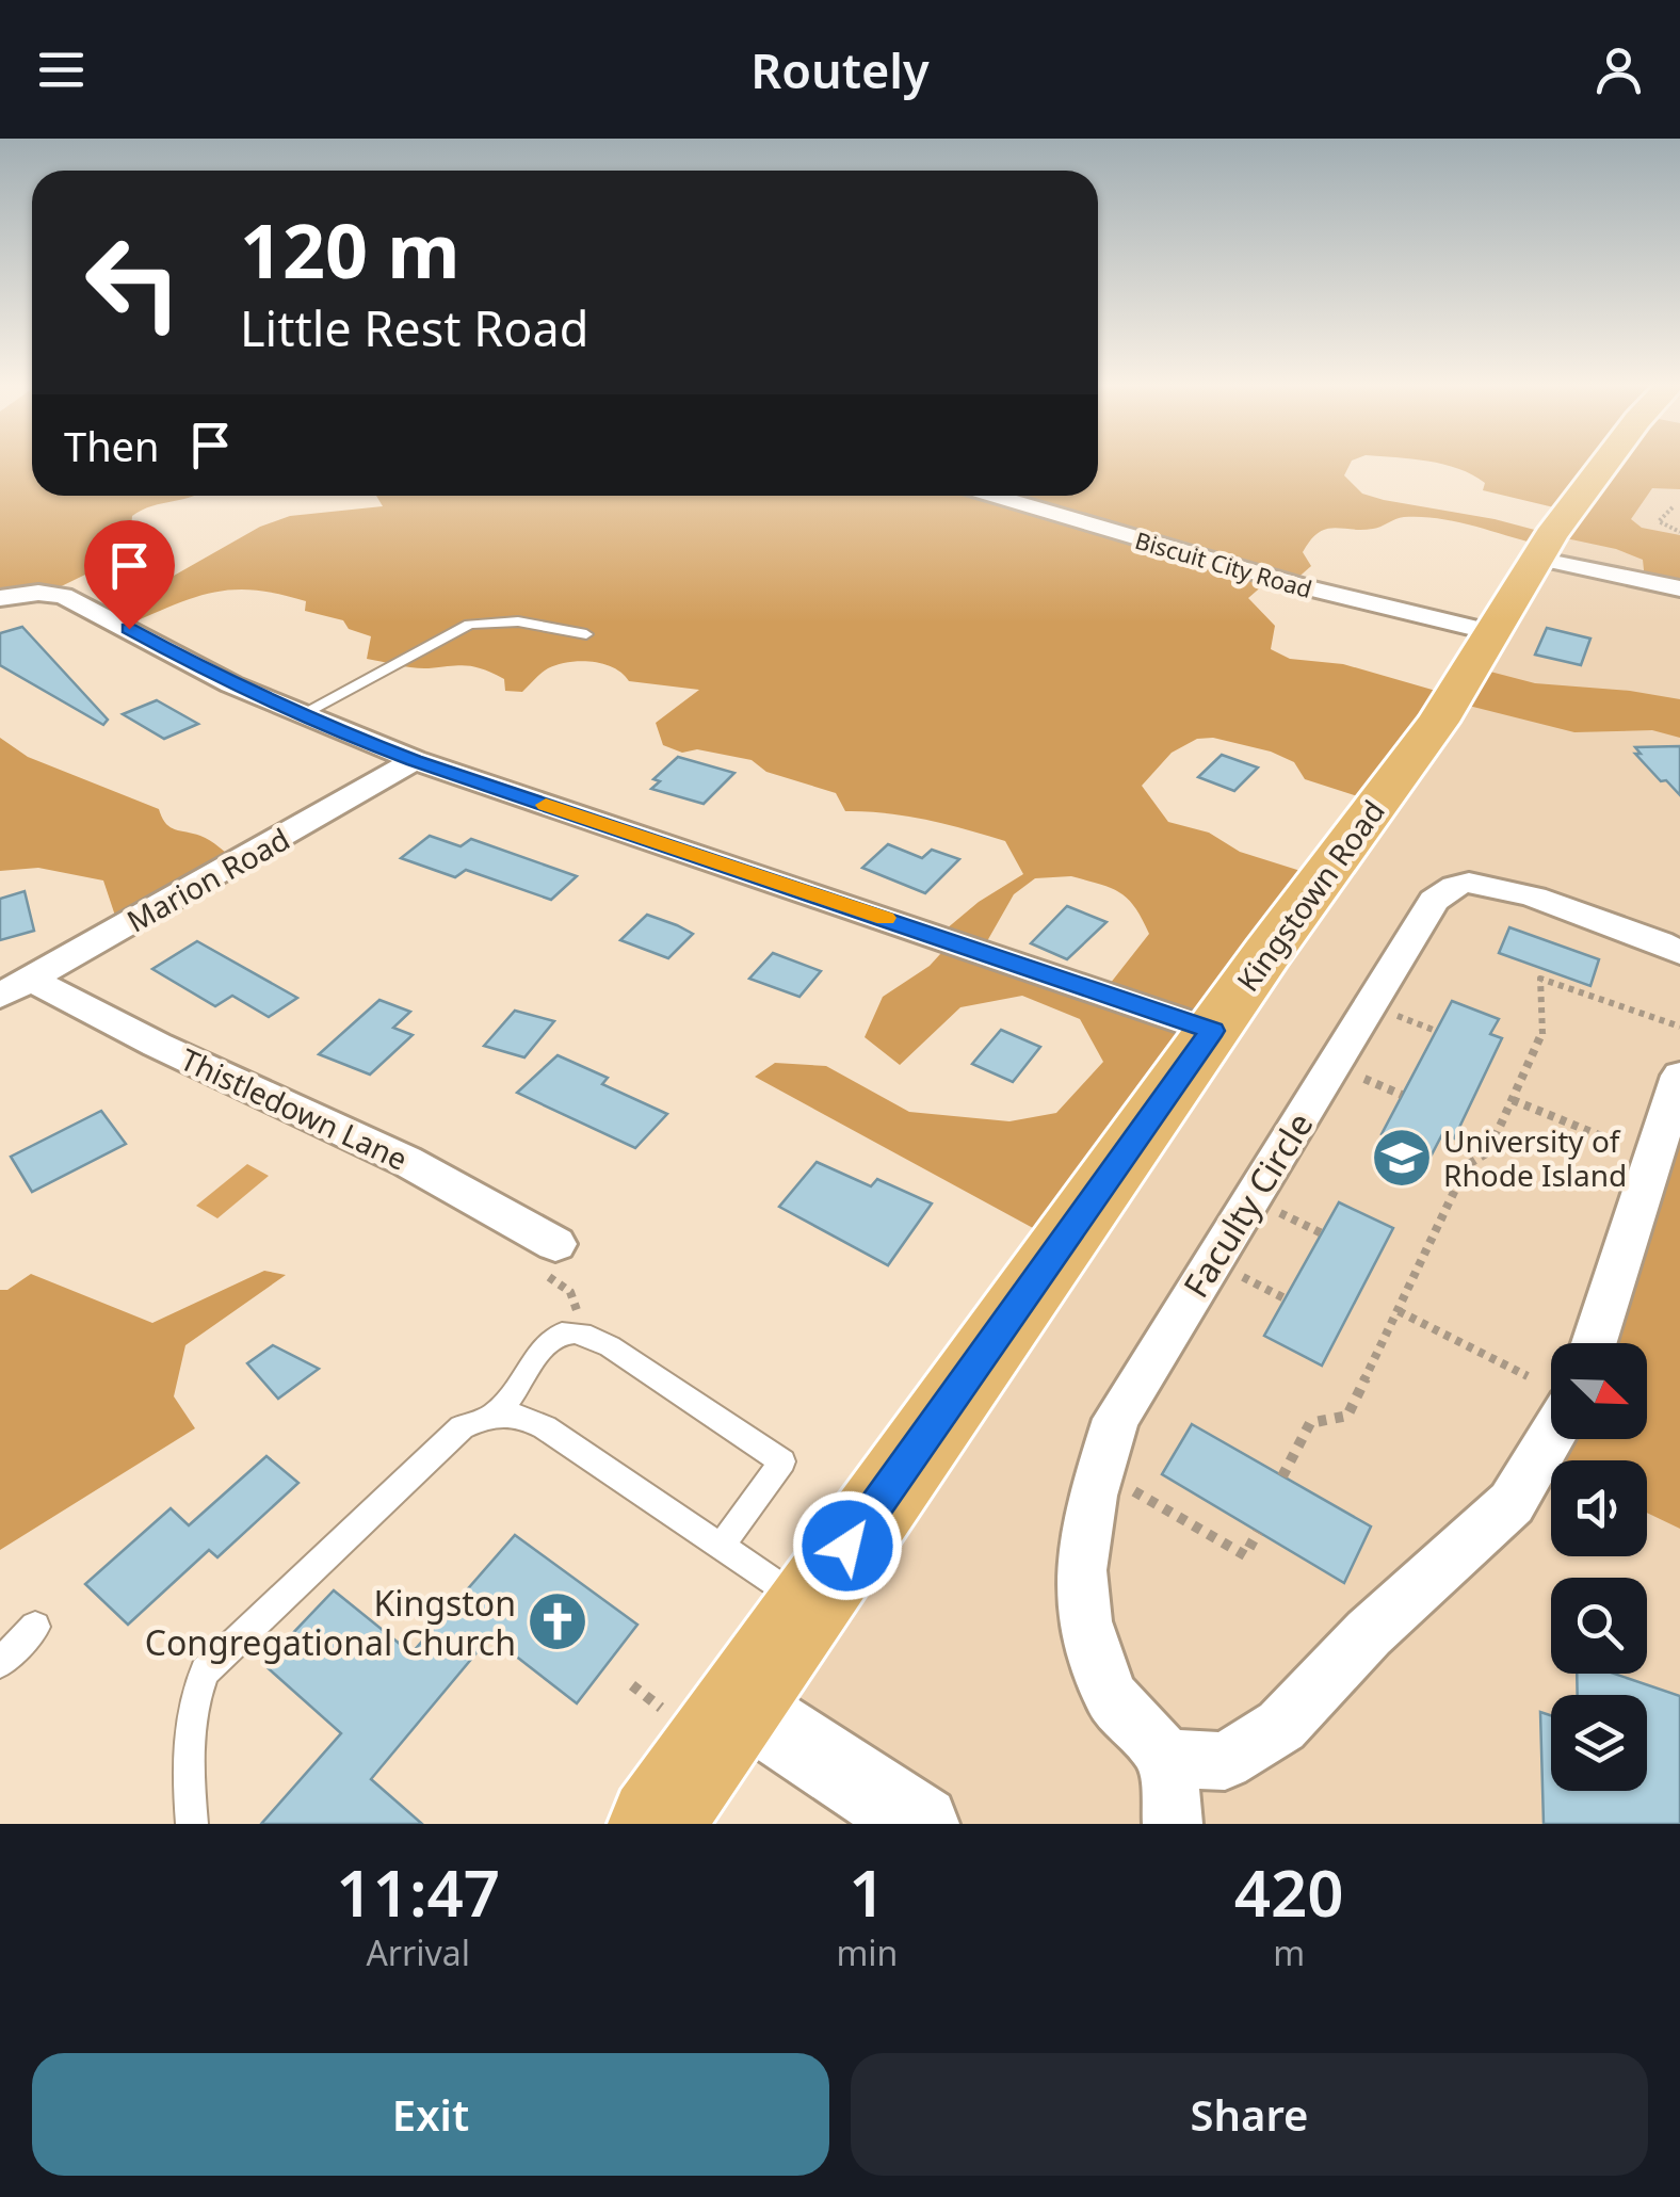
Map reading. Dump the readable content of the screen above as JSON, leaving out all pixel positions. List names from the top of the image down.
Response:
{
  "streets": {
    "main road": ["Kingstown Road"],
    "street": [
      "Biscuit City Road",
      "Marion Road",
      "Thistledown Lane",
      "Faculty Circle"
    ]
  },
  "crossings": [
    ["Biscuit City Road", "Kingstown Road"],
    ["Marion Road", "Thistledown Lane"]
  ],
  "places": {
    "school or university": ["University of Rhode Island"],
    "church": ["Kingston Congregational Church"]
  },
  "north": "bottom right",
  "page": {
    "header": "Routely",
    "turn": ["120 m", "Little Rest Road"],
    "then": "Then",
    "eta": [
      "11:47",
      "Arrival",
      "1",
      "min",
      "420",
      "m"
    ],
    "buttons": ["Exit", "Share"]
  }
}
